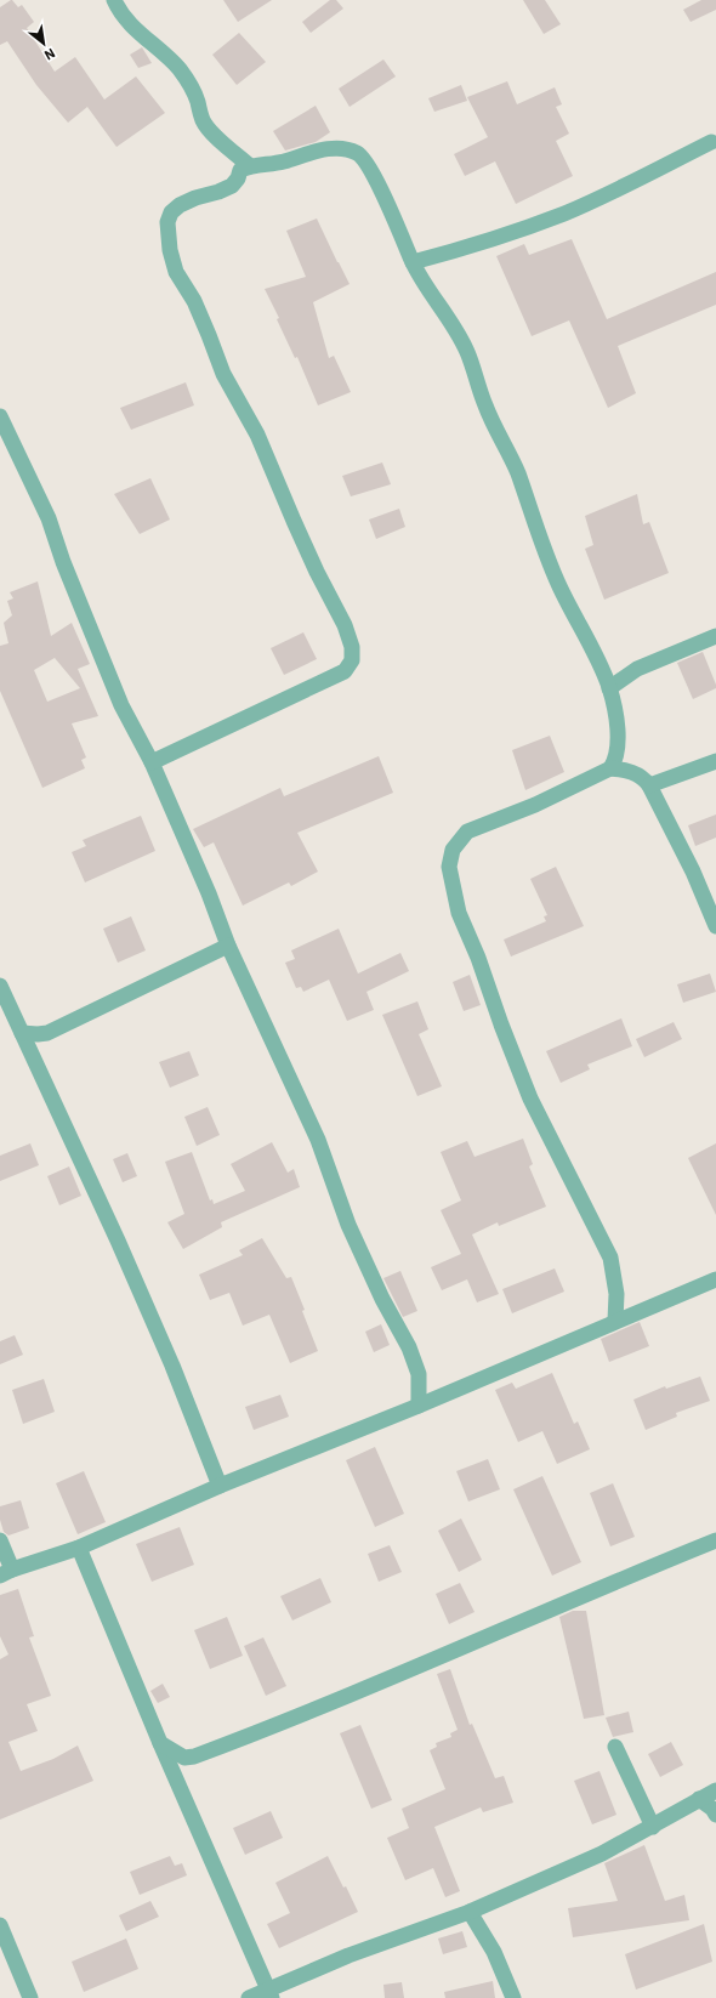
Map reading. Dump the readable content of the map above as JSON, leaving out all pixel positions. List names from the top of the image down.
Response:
{
  "north": "bottom right"
}
